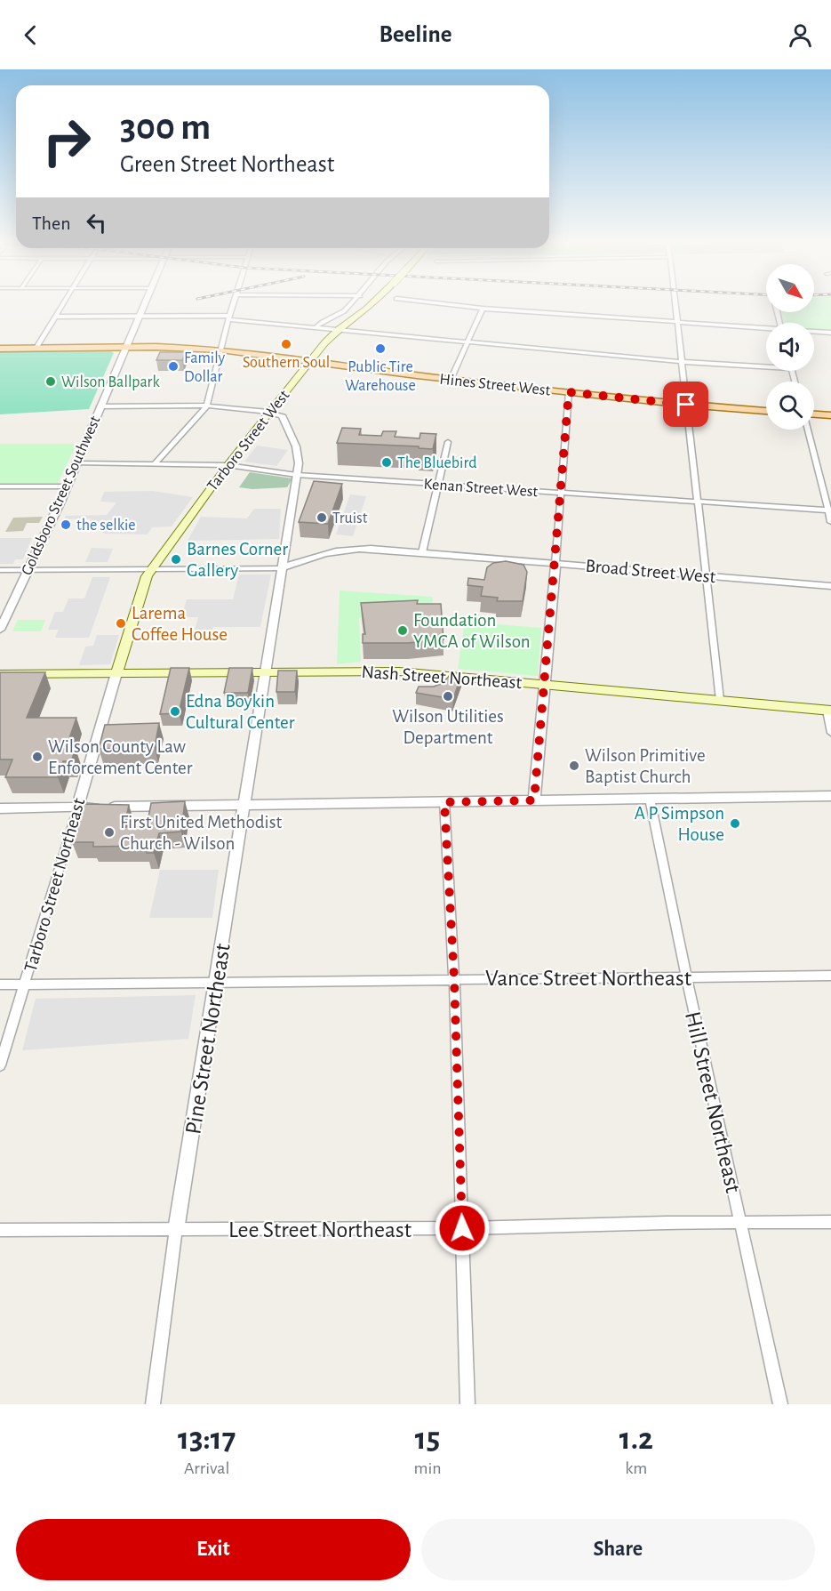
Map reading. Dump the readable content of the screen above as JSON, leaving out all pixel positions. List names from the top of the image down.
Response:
{
  "streets": {
    "main road": ["Hines Street West", "Tarboro Street West", "Nash Street Northeast"],
    "street": [
      "Kenan Street West",
      "Goldsboro Street Southwest",
      "Broad Street West",
      "Tarboro Street Northeast",
      "Vance Street Northeast",
      "Pine Street Northeast",
      "Hill Street Northeast",
      "Lee Street Northeast"
    ]
  },
  "crossings": [
    ["Hines Street West", "Tarboro Street West"],
    ["Hines Street West", "Goldsboro Street Southwest"],
    ["Tarboro Street West", "Kenan Street West"],
    ["Tarboro Street West", "Nash Street Northeast"],
    ["Tarboro Street West", "Tarboro Street Northeast"],
    ["Tarboro Street West", "Pine Street Northeast"],
    ["Kenan Street West", "Goldsboro Street Southwest"],
    ["Kenan Street West", "Pine Street Northeast"],
    ["Broad Street West", "Pine Street Northeast"],
    ["Nash Street Northeast", "Tarboro Street Northeast"],
    ["Nash Street Northeast", "Pine Street Northeast"],
    ["Tarboro Street Northeast", "Vance Street Northeast"],
    ["Vance Street Northeast", "Pine Street Northeast"],
    ["Vance Street Northeast", "Hill Street Northeast"],
    ["Pine Street Northeast", "Lee Street Northeast"],
    ["Hill Street Northeast", "Lee Street Northeast"]
  ],
  "places": [
    "Southern Soul",
    "Public Tire Warehouse",
    "Family Dollar",
    "Wilson Ballpark",
    "The Bluebird",
    "Truist",
    "the selkie",
    "Barnes Corner Gallery",
    "Larema Coffee House",
    "Foundation YMCA of Wilson",
    "Wilson Utilities Department",
    "Edna Boykin Cultural Center",
    "Wilson County Law Enforcement Center",
    "Wilson Primitive Baptist Church",
    "A P Simpson House",
    "First United Methodist Church - Wilson"
  ],
  "north": "bottom right",
  "page": {
    "header": "Beeline",
    "turn": ["300 m", "Green Street Northeast"],
    "then": "Then",
    "eta": [
      "13:17",
      "Arrival",
      "15",
      "min",
      "1.2",
      "km"
    ],
    "buttons": ["Exit", "Share"]
  }
}
